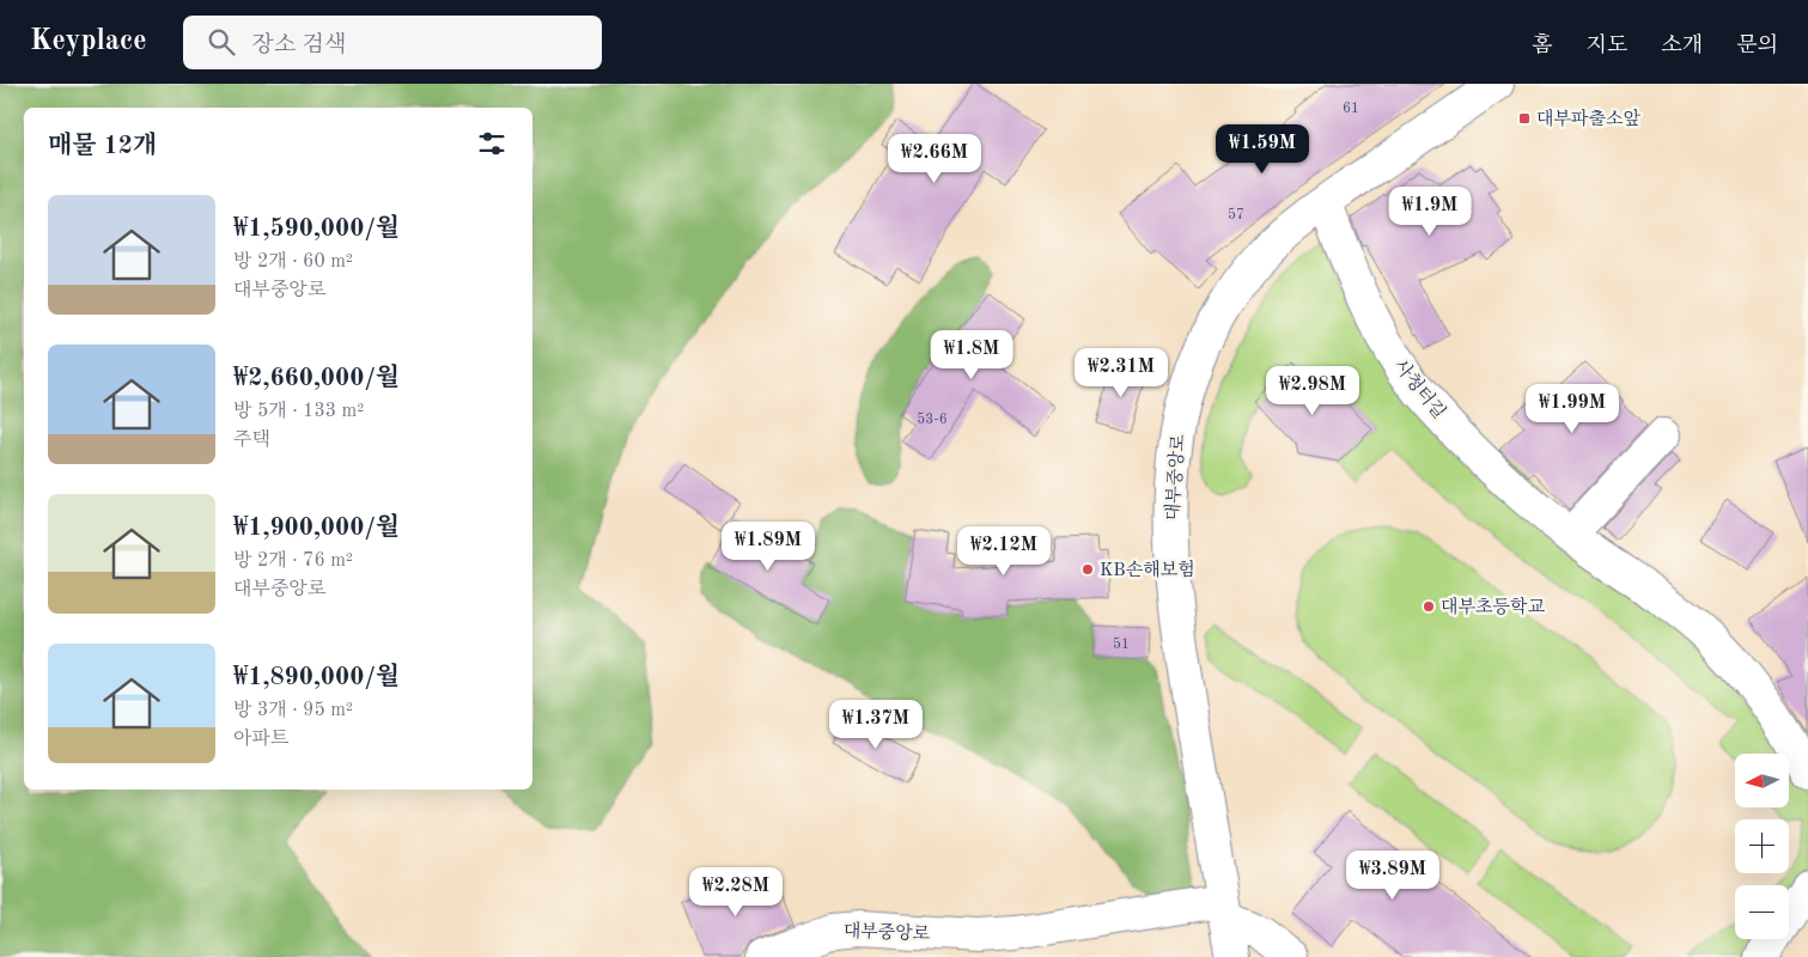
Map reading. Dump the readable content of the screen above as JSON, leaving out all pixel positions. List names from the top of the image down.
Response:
{
  "streets": {
    "street": ["사청터길", "대부중앙로"]
  },
  "crossings": [
    ["사청터길", "대부중앙로"]
  ],
  "places": {
    "transit": ["대부파출소앞"],
    "other": ["KB손해보험", "대부초등학교"]
  },
  "house_numbers": [
    "61",
    "57",
    "53-6",
    "51"
  ],
  "north": "left",
  "page": {
    "header": "Keyplace",
    "search": "장소 검색",
    "nav": [
      "홈",
      "지도",
      "소개",
      "문의"
    ],
    "heading": "매물 12개",
    "price": [
      "₩1.59M",
      "₩2.66M",
      "₩1.9M",
      "₩1.8M",
      "₩2.31M",
      "₩2.98M",
      "₩1.99M",
      "₩1.89M",
      "₩2.12M",
      "₩1.37M",
      "₩3.89M",
      "₩2.28M"
    ],
    "list": [
      {
        "name": "₩1,590,000/월",
        "note": "방 2개 · 60 m² · 대부중앙로"
      },
      {
        "name": "₩2,660,000/월",
        "note": "방 5개 · 133 m² · 주택"
      },
      {
        "name": "₩1,900,000/월",
        "note": "방 2개 · 76 m² · 대부중앙로"
      },
      {
        "name": "₩1,890,000/월",
        "note": "방 3개 · 95 m² · 아파트"
      }
    ],
    "map_buttons": ["+", "−"]
  }
}
